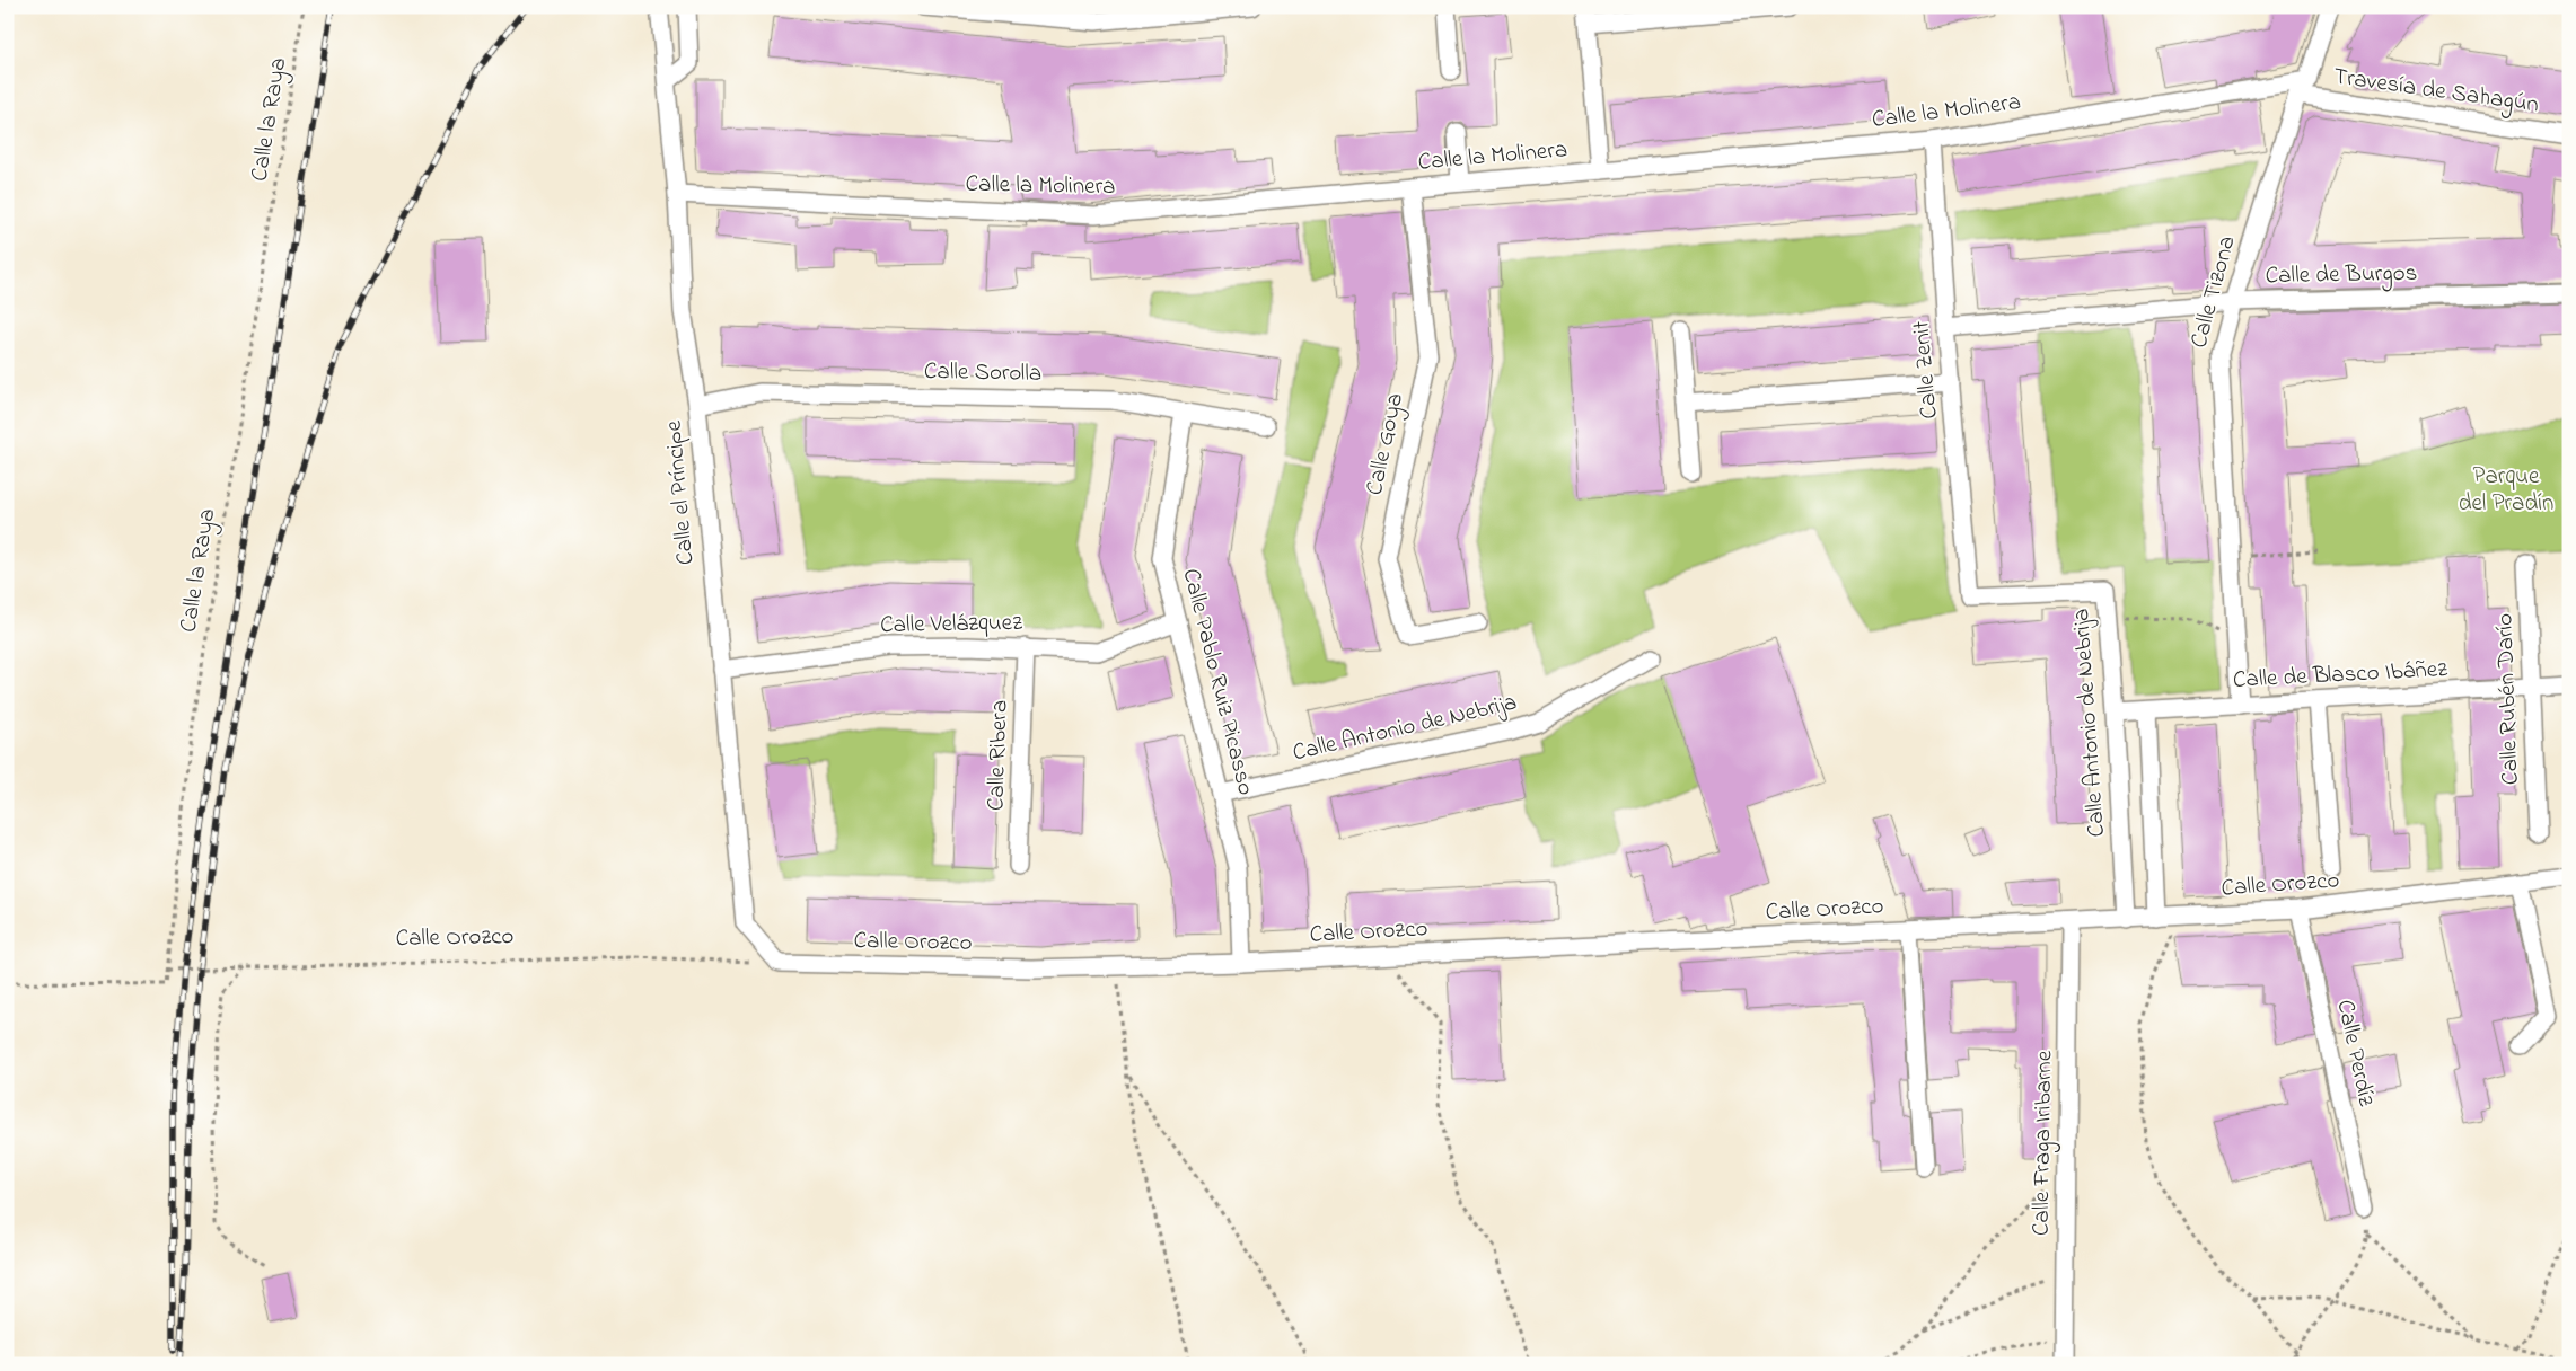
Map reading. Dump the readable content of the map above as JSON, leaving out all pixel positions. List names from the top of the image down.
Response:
{
  "streets": {
    "street": [
      "Travesía de Sahagún",
      "Calle la Molinera",
      "Calle de Burgos",
      "Calle Tizona",
      "Calle Zenit",
      "Calle Sorolla",
      "Calle Goya",
      "Calle el Príncipe",
      "Calle Velázquez",
      "Calle de Blasco Ibáñez",
      "Calle Pablo Ruiz Picasso",
      "Calle Rubén Darío",
      "Calle Antonio de Nebrija",
      "Calle Ribera",
      "Calle Orozco",
      "Calle Perdíz",
      "Calle Fraga Iribarne"
    ],
    "path": ["Calle la Raya"]
  },
  "crossings": [
    ["Travesía de Sahagún", "Calle Tizona"],
    ["Calle la Molinera", "Calle Tizona"],
    ["Calle la Molinera", "Calle Zenit"],
    ["Calle la Molinera", "Calle Goya"],
    ["Calle la Molinera", "Calle el Príncipe"],
    ["Calle la Raya", "Calle Orozco"],
    ["Calle de Burgos", "Calle Tizona"],
    ["Calle de Burgos", "Calle Zenit"],
    ["Calle Tizona", "Calle de Blasco Ibáñez"],
    ["Calle Zenit", "Calle Antonio de Nebrija"],
    ["Calle Sorolla", "Calle el Príncipe"],
    ["Calle Sorolla", "Calle Pablo Ruiz Picasso"],
    ["Calle el Príncipe", "Calle Velázquez"],
    ["Calle el Príncipe", "Calle Orozco"],
    ["Calle Velázquez", "Calle Pablo Ruiz Picasso"],
    ["Calle Velázquez", "Calle Ribera"],
    ["Calle de Blasco Ibáñez", "Calle Rubén Darío"],
    ["Calle de Blasco Ibáñez", "Calle Antonio de Nebrija"],
    ["Calle Pablo Ruiz Picasso", "Calle Antonio de Nebrija"],
    ["Calle Pablo Ruiz Picasso", "Calle Orozco"],
    ["Calle Antonio de Nebrija", "Calle Orozco"],
    ["Calle Orozco", "Calle Perdíz"],
    ["Calle Orozco", "Calle Fraga Iribarne"]
  ],
  "parks": ["Parque del Pradín"]
}
